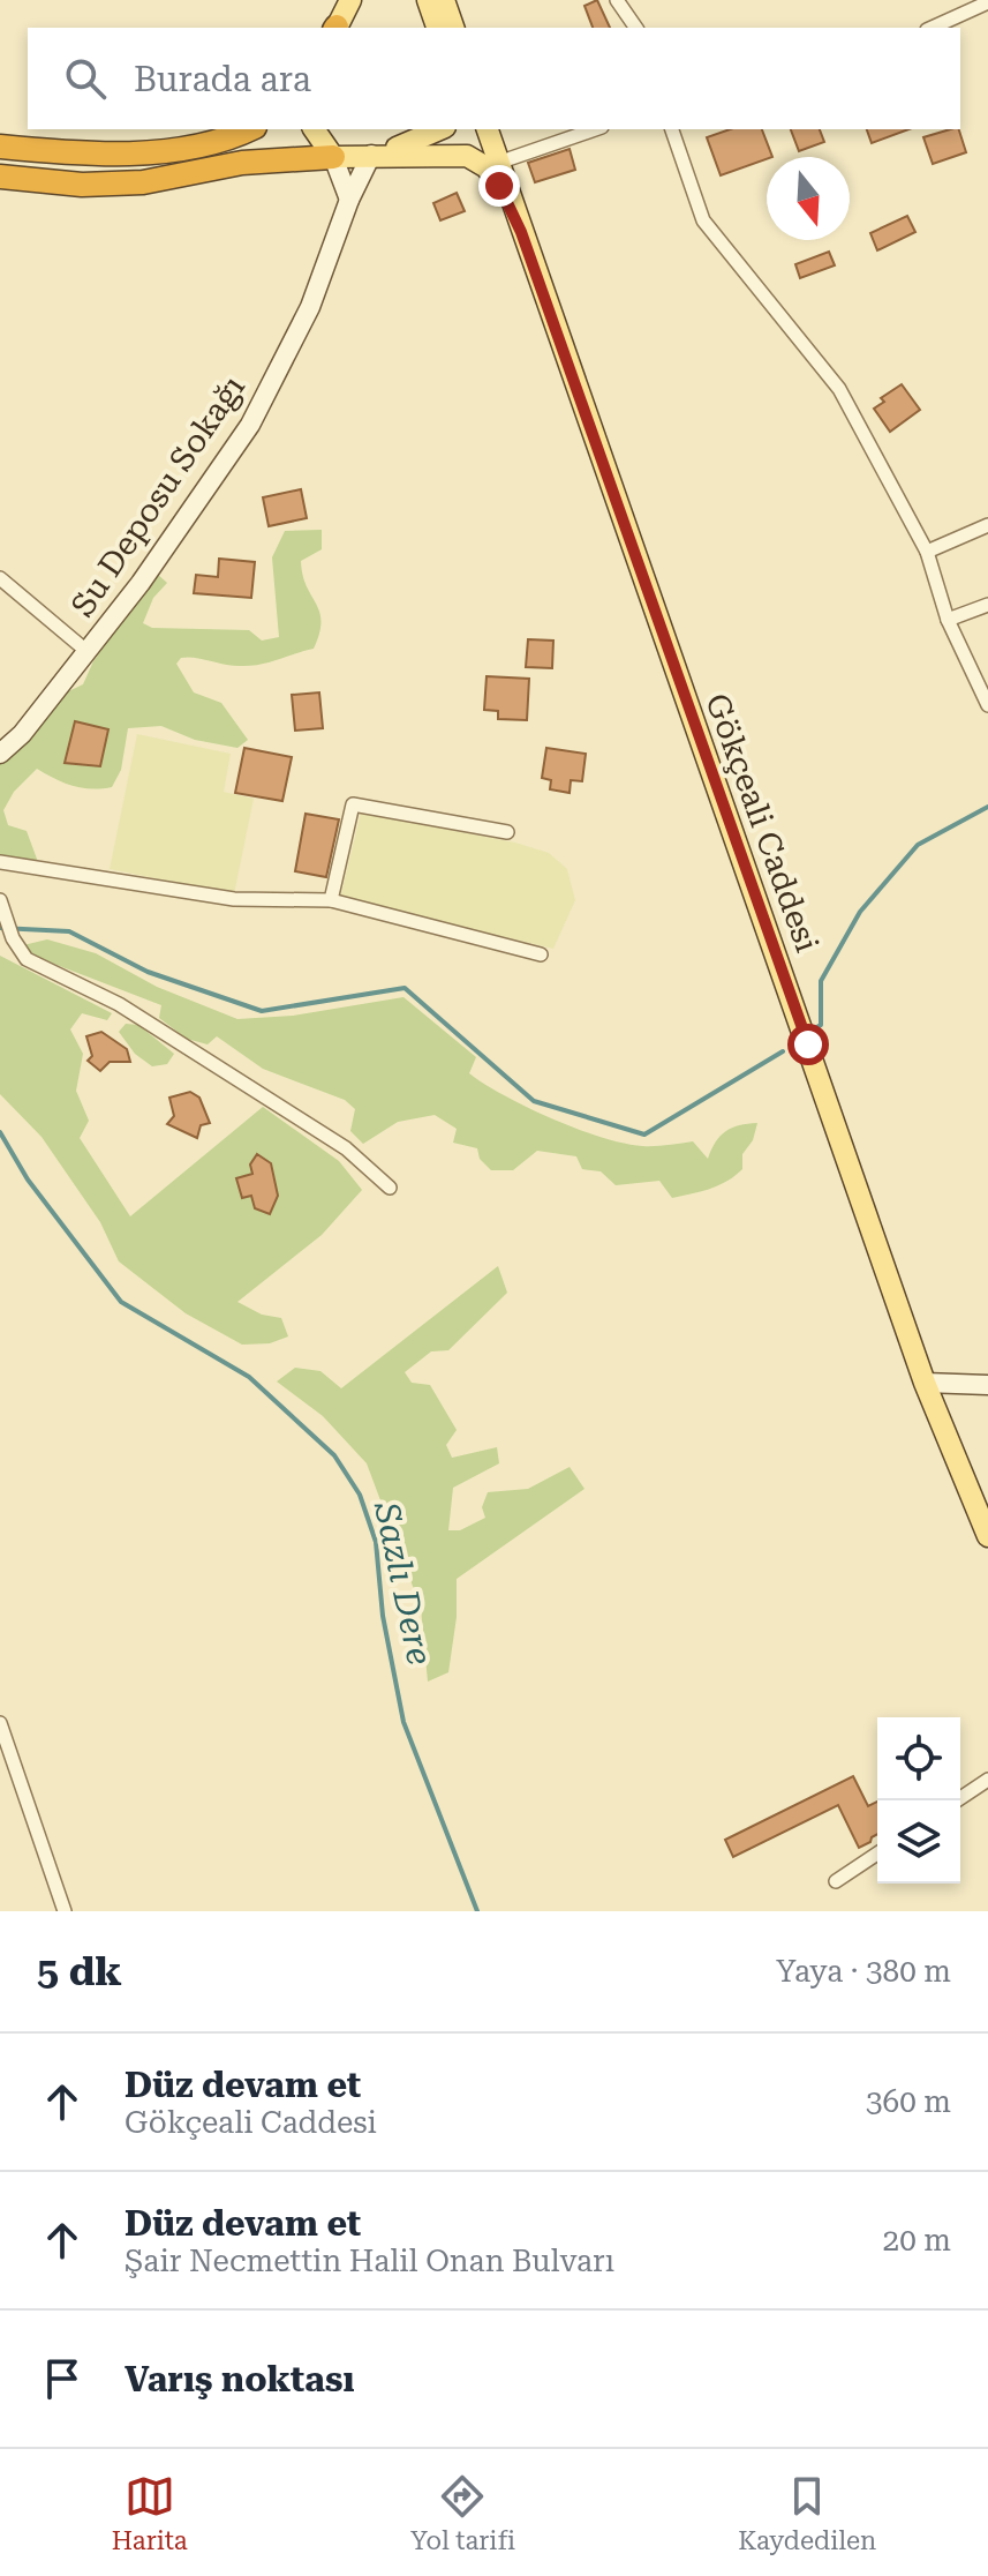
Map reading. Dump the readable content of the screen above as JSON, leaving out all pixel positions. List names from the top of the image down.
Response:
{
  "streets": {
    "main road": ["Gökçeali Caddesi"],
    "street": ["Su Deposu Sokağı"]
  },
  "water": ["Sazlı Dere"],
  "north": "bottom",
  "page": {
    "search": "Burada ara",
    "heading": ["5 dk", "Yaya · 380 m"],
    "list": [
      ["Düz devam et", "Gökçeali Caddesi", "360 m"],
      ["Düz devam et", "Şair Necmettin Halil Onan Bulvarı", "20 m"],
      "Varış noktası"
    ],
    "nav": ["Harita", "Yol tarifi", "Kaydedilen"]
  }
}
